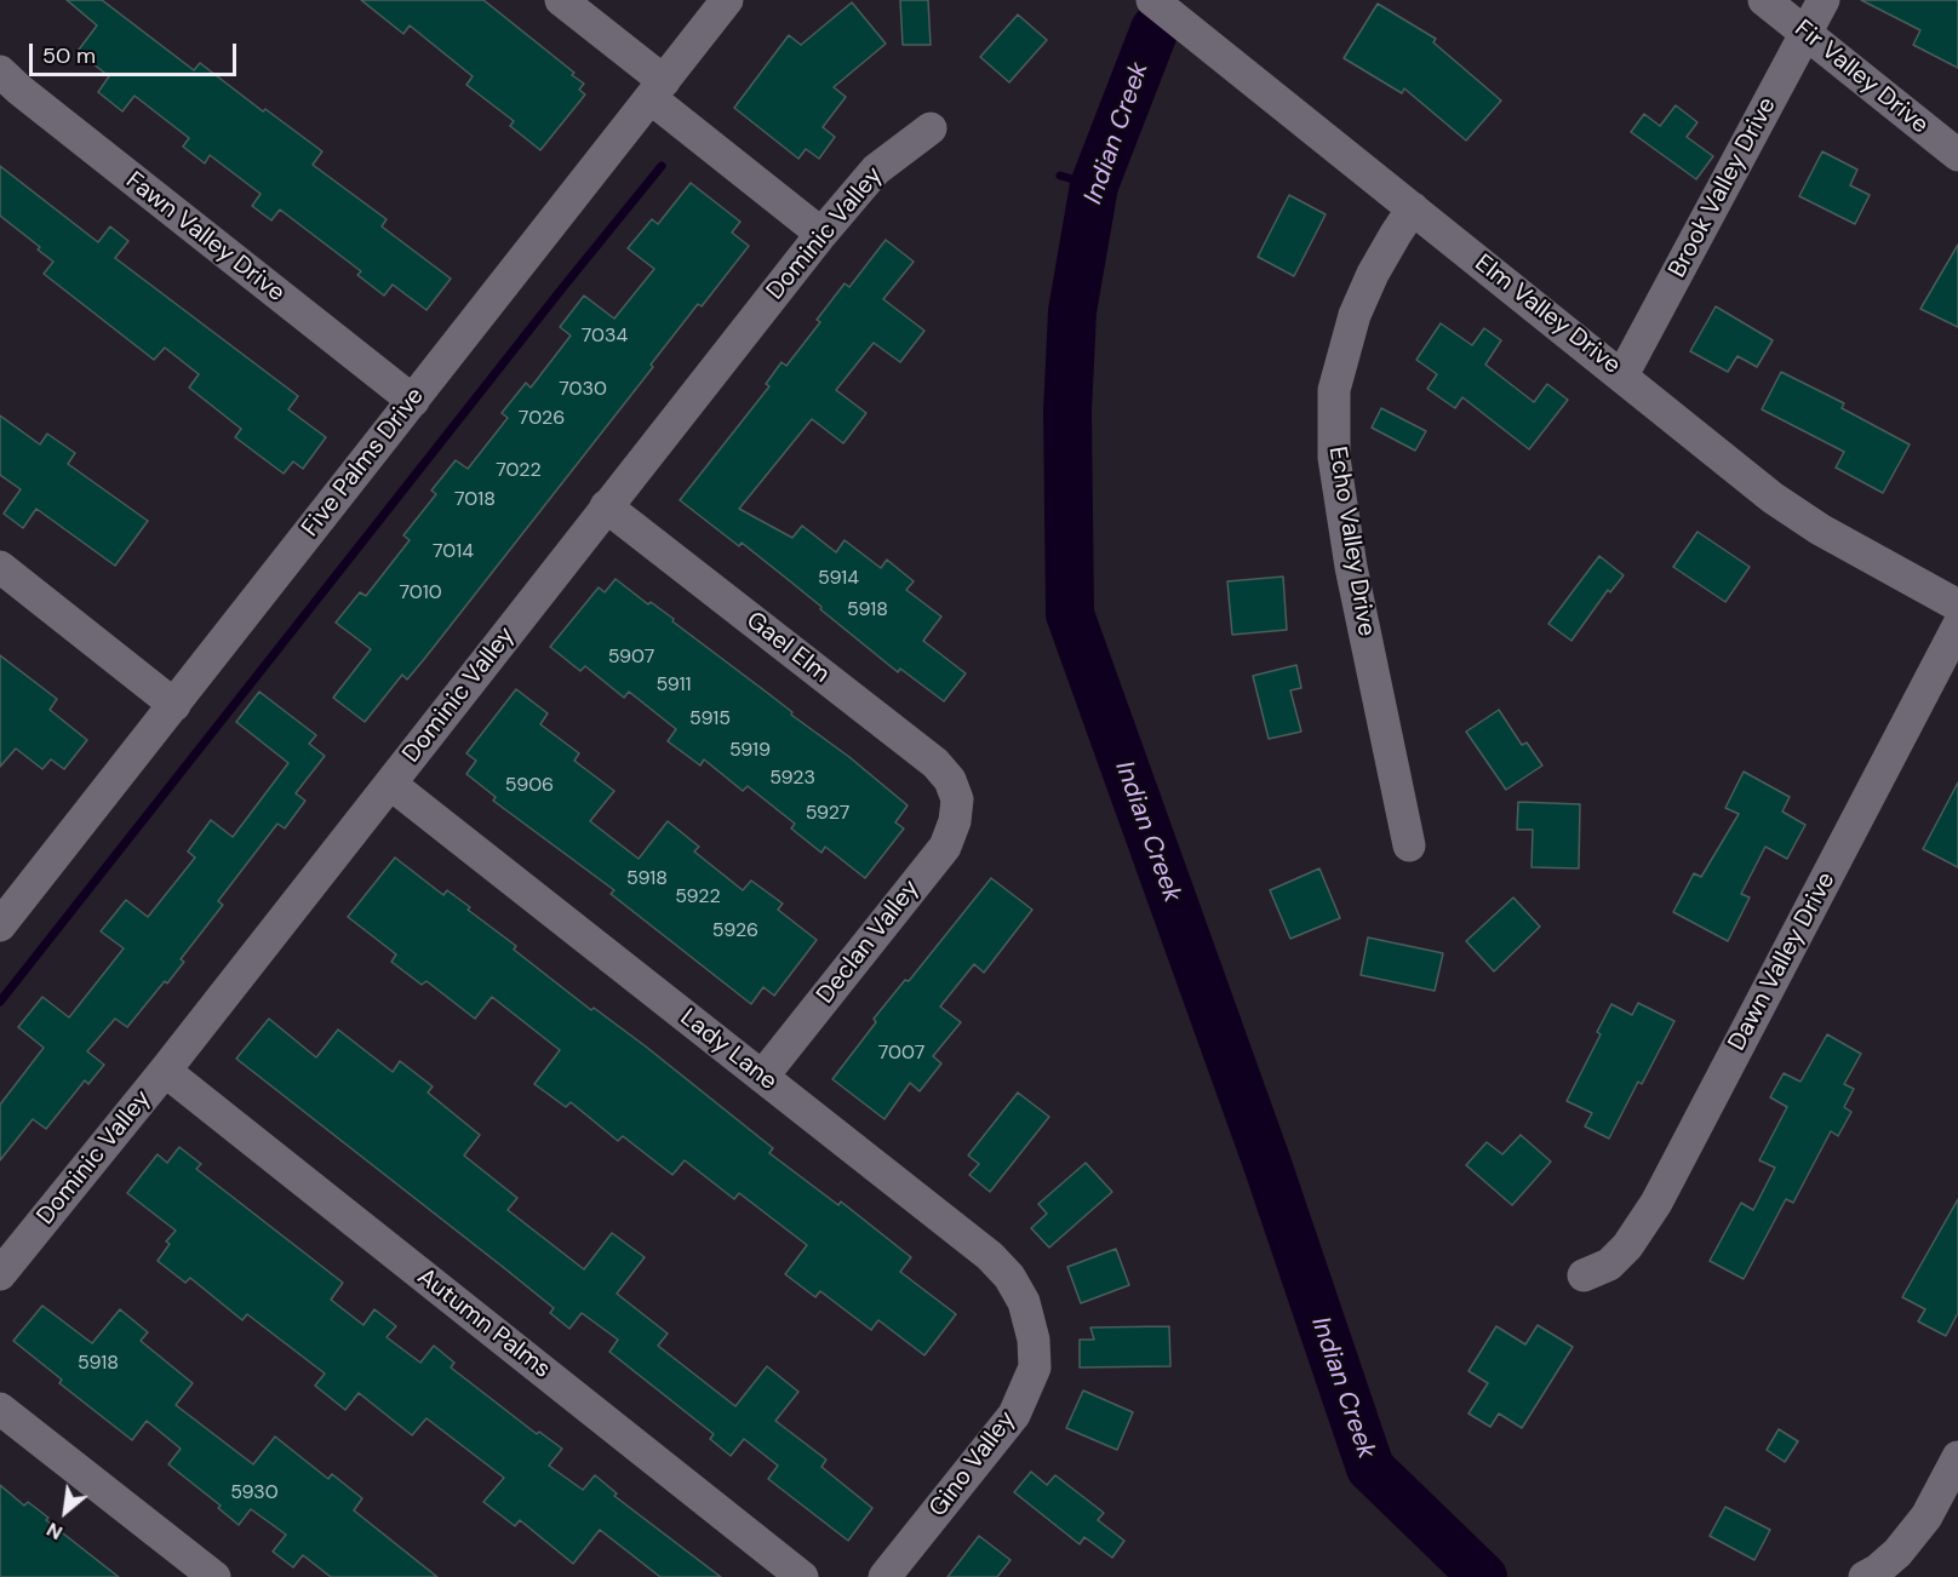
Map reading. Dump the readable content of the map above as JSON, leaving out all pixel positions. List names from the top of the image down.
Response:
{
  "streets": {
    "street": [
      "Fir Valley Drive",
      "Brook Valley Drive",
      "Dominic Valley",
      "Fawn Valley Drive",
      "Elm Valley Drive",
      "Five Palms Drive",
      "Echo Valley Drive",
      "Gael Elm",
      "Declan Valley",
      "Dawn Valley Drive",
      "Lady Lane",
      "Autumn Palms",
      "Gino Valley"
    ]
  },
  "crossings": [
    ["Fir Valley Drive", "Brook Valley Drive"],
    ["Brook Valley Drive", "Elm Valley Drive"],
    ["Dominic Valley", "Gael Elm"],
    ["Dominic Valley", "Lady Lane"],
    ["Dominic Valley", "Autumn Palms"],
    ["Fawn Valley Drive", "Five Palms Drive"],
    ["Elm Valley Drive", "Echo Valley Drive"],
    ["Gael Elm", "Declan Valley"],
    ["Declan Valley", "Lady Lane"],
    ["Lady Lane", "Gino Valley"]
  ],
  "water": ["Indian Creek"],
  "house_numbers": [
    "7034",
    "7030",
    "7026",
    "7022",
    "7018",
    "7014",
    "5914",
    "7010",
    "5918",
    "5907",
    "5911",
    "5915",
    "5919",
    "5923",
    "5906",
    "5927",
    "5918",
    "5922",
    "5926",
    "7007",
    "5918",
    "5930"
  ],
  "scale_bar": "50 m",
  "north": "bottom left"
}
